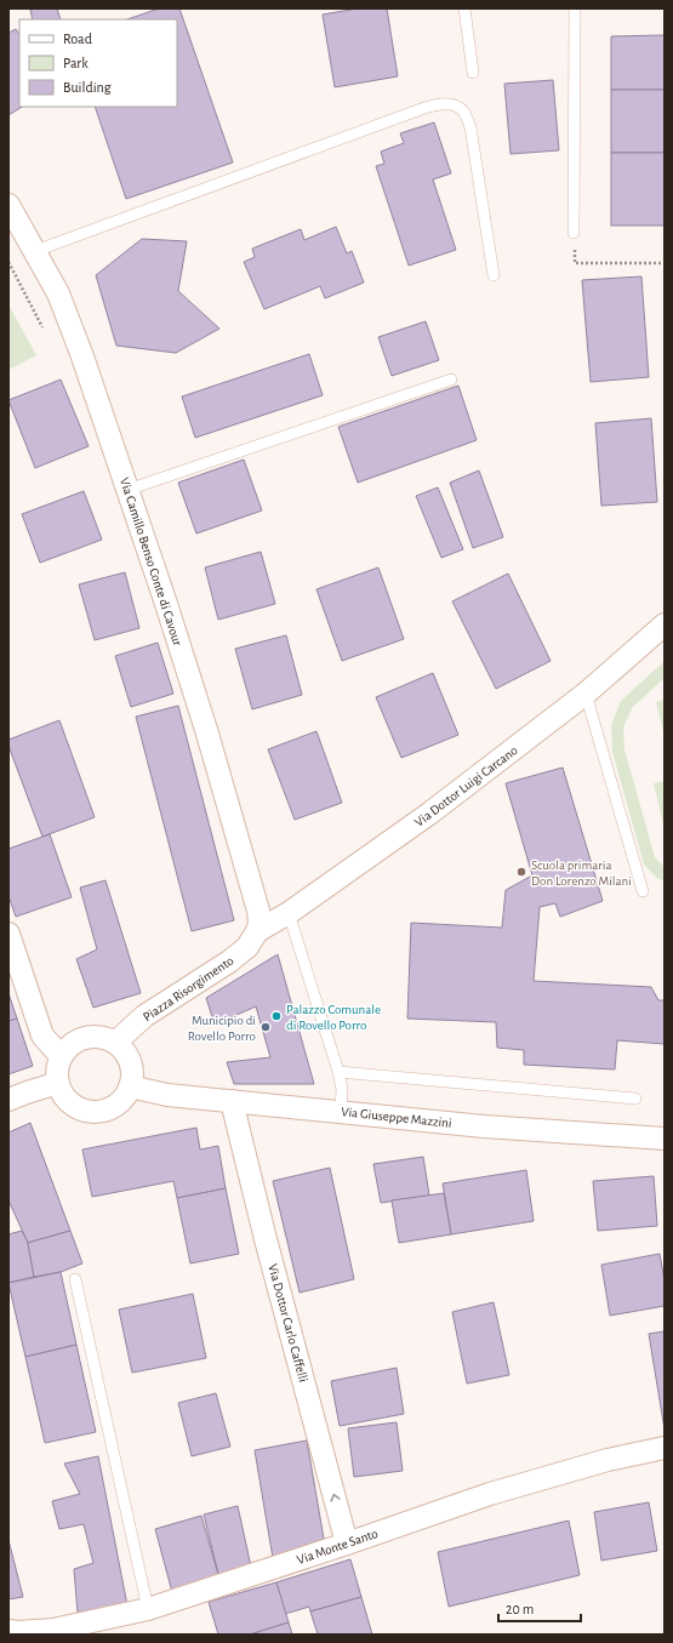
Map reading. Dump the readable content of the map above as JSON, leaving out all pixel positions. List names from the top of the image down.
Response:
{
  "streets": {
    "street": [
      "Via Camillo Benso Conte di Cavour",
      "Via Dottor Luigi Carcano",
      "Piazza Risorgimento",
      "Via Giuseppe Mazzini",
      "Via Dottor Carlo Caffelli",
      "Via Monte Santo"
    ]
  },
  "crossings": [
    ["Via Camillo Benso Conte di Cavour", "Via Dottor Luigi Carcano"],
    ["Via Camillo Benso Conte di Cavour", "Piazza Risorgimento"],
    ["Via Dottor Luigi Carcano", "Piazza Risorgimento"],
    ["Piazza Risorgimento", "Via Giuseppe Mazzini"],
    ["Via Giuseppe Mazzini", "Via Dottor Carlo Caffelli"],
    ["Via Dottor Carlo Caffelli", "Via Monte Santo"]
  ],
  "one_way": ["Via Dottor Carlo Caffelli"],
  "places": ["Scuola primaria Don Lorenzo Milani", "Palazzo Comunale di Rovello Porro", "Municipio di Rovello Porro"],
  "legend": ["Road", "Park", "Building"],
  "scale_bar": "20 m"
}
